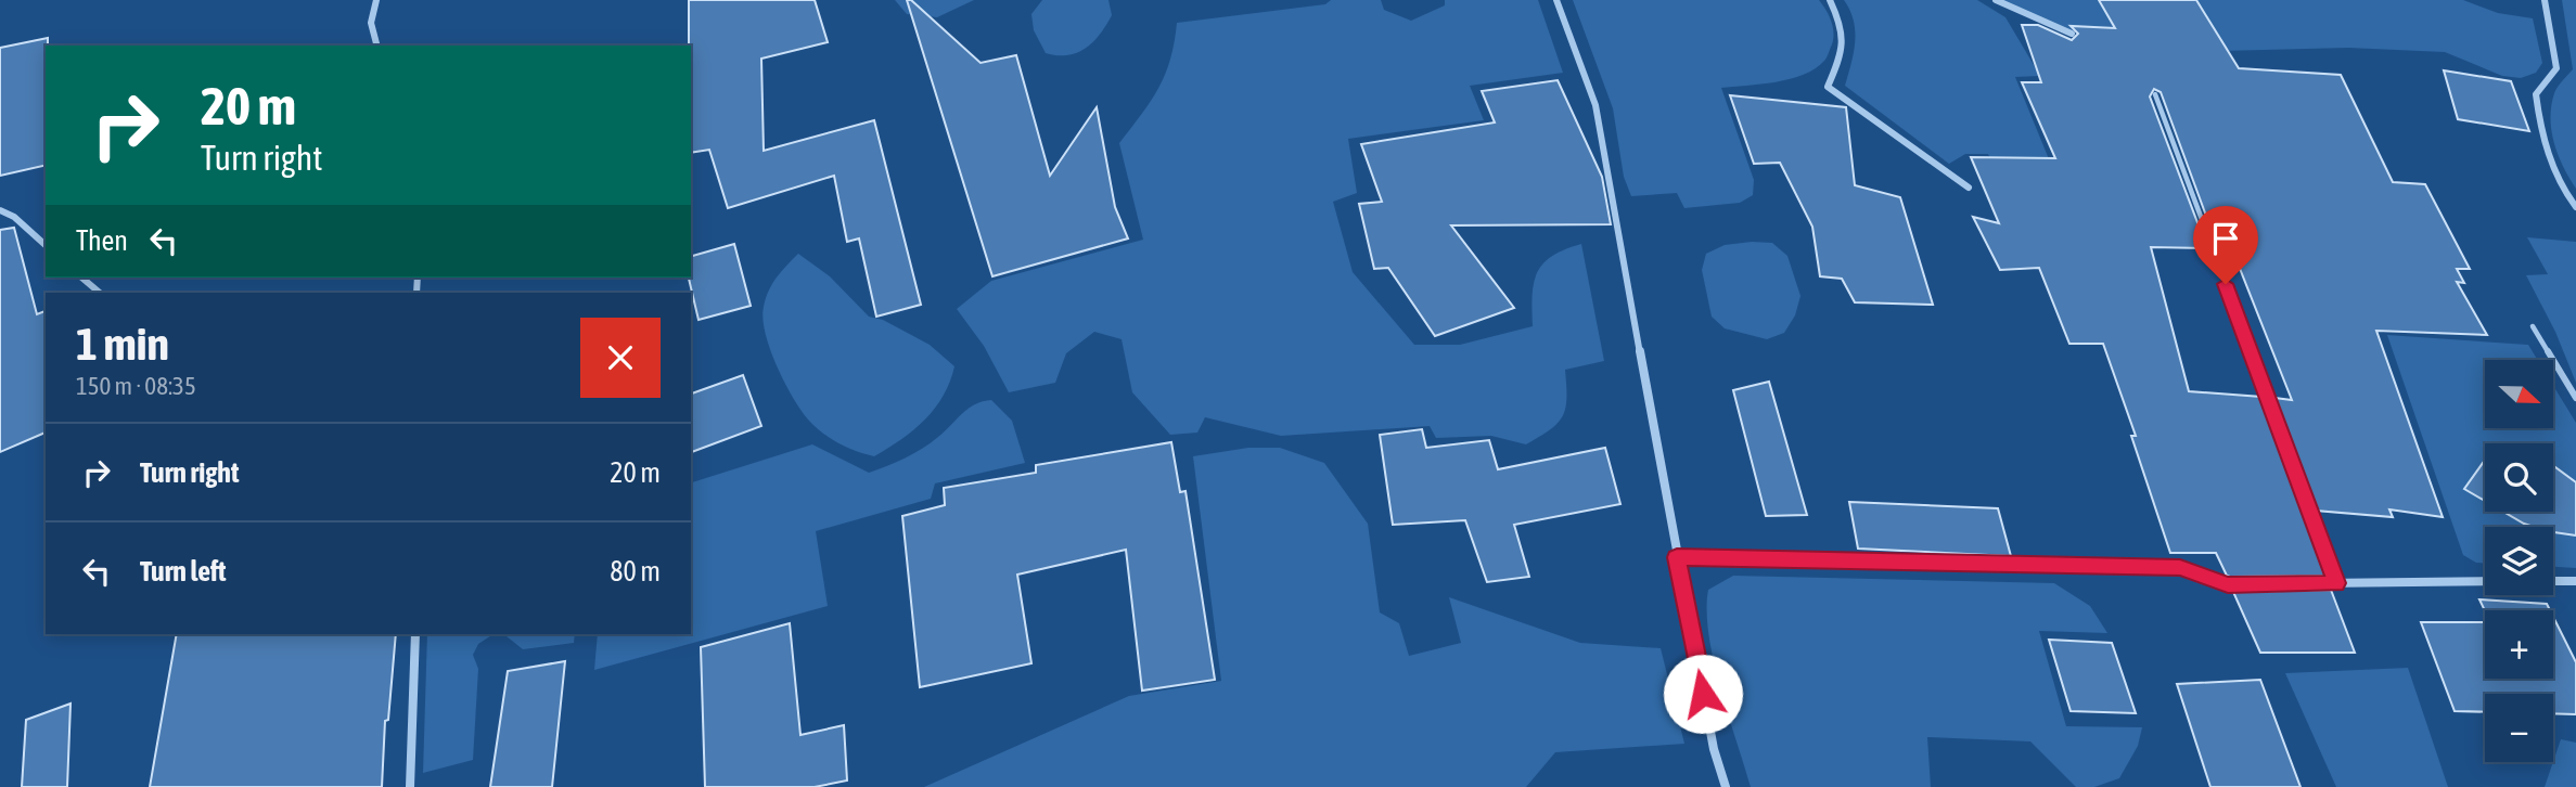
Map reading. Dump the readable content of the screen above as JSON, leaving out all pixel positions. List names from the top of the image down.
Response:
{
  "north": "right",
  "page": {
    "turn": ["20 m", "Turn right"],
    "then": "Then",
    "heading": ["1 min", "150 m · 08:35"],
    "map_buttons": ["+", "−"],
    "list": [
      {
        "name": "Turn right",
        "value": "20 m"
      },
      {
        "name": "Turn left",
        "value": "80 m"
      }
    ]
  }
}
